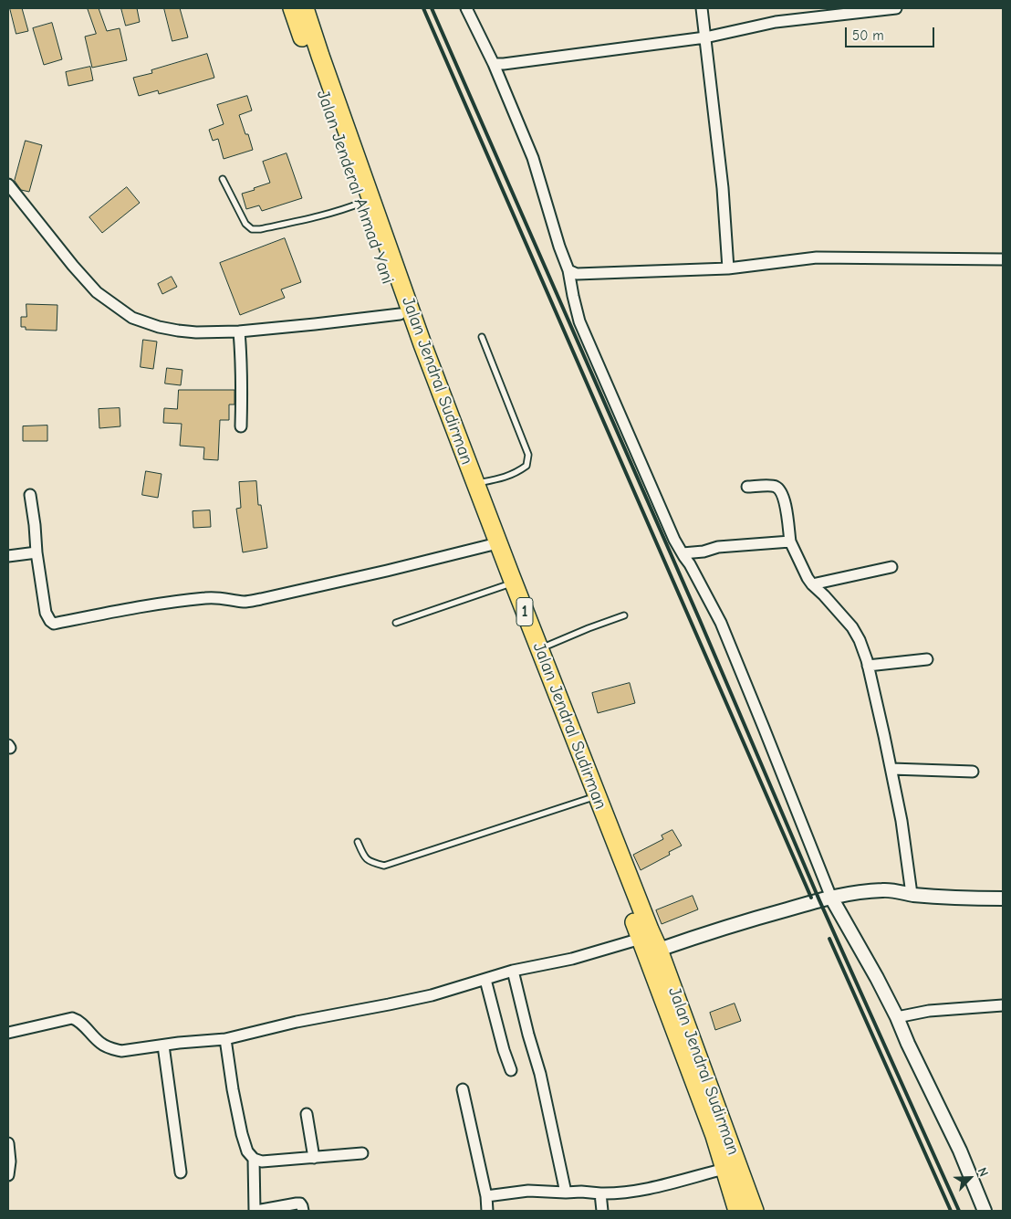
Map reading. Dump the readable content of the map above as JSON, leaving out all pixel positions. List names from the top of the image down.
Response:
{
  "streets": {
    "highway": ["Jalan Jenderal Ahmad Yani", "Jalan Jendral Sudirman", "1"]
  },
  "scale_bar": "50 m",
  "north": "top right"
}
